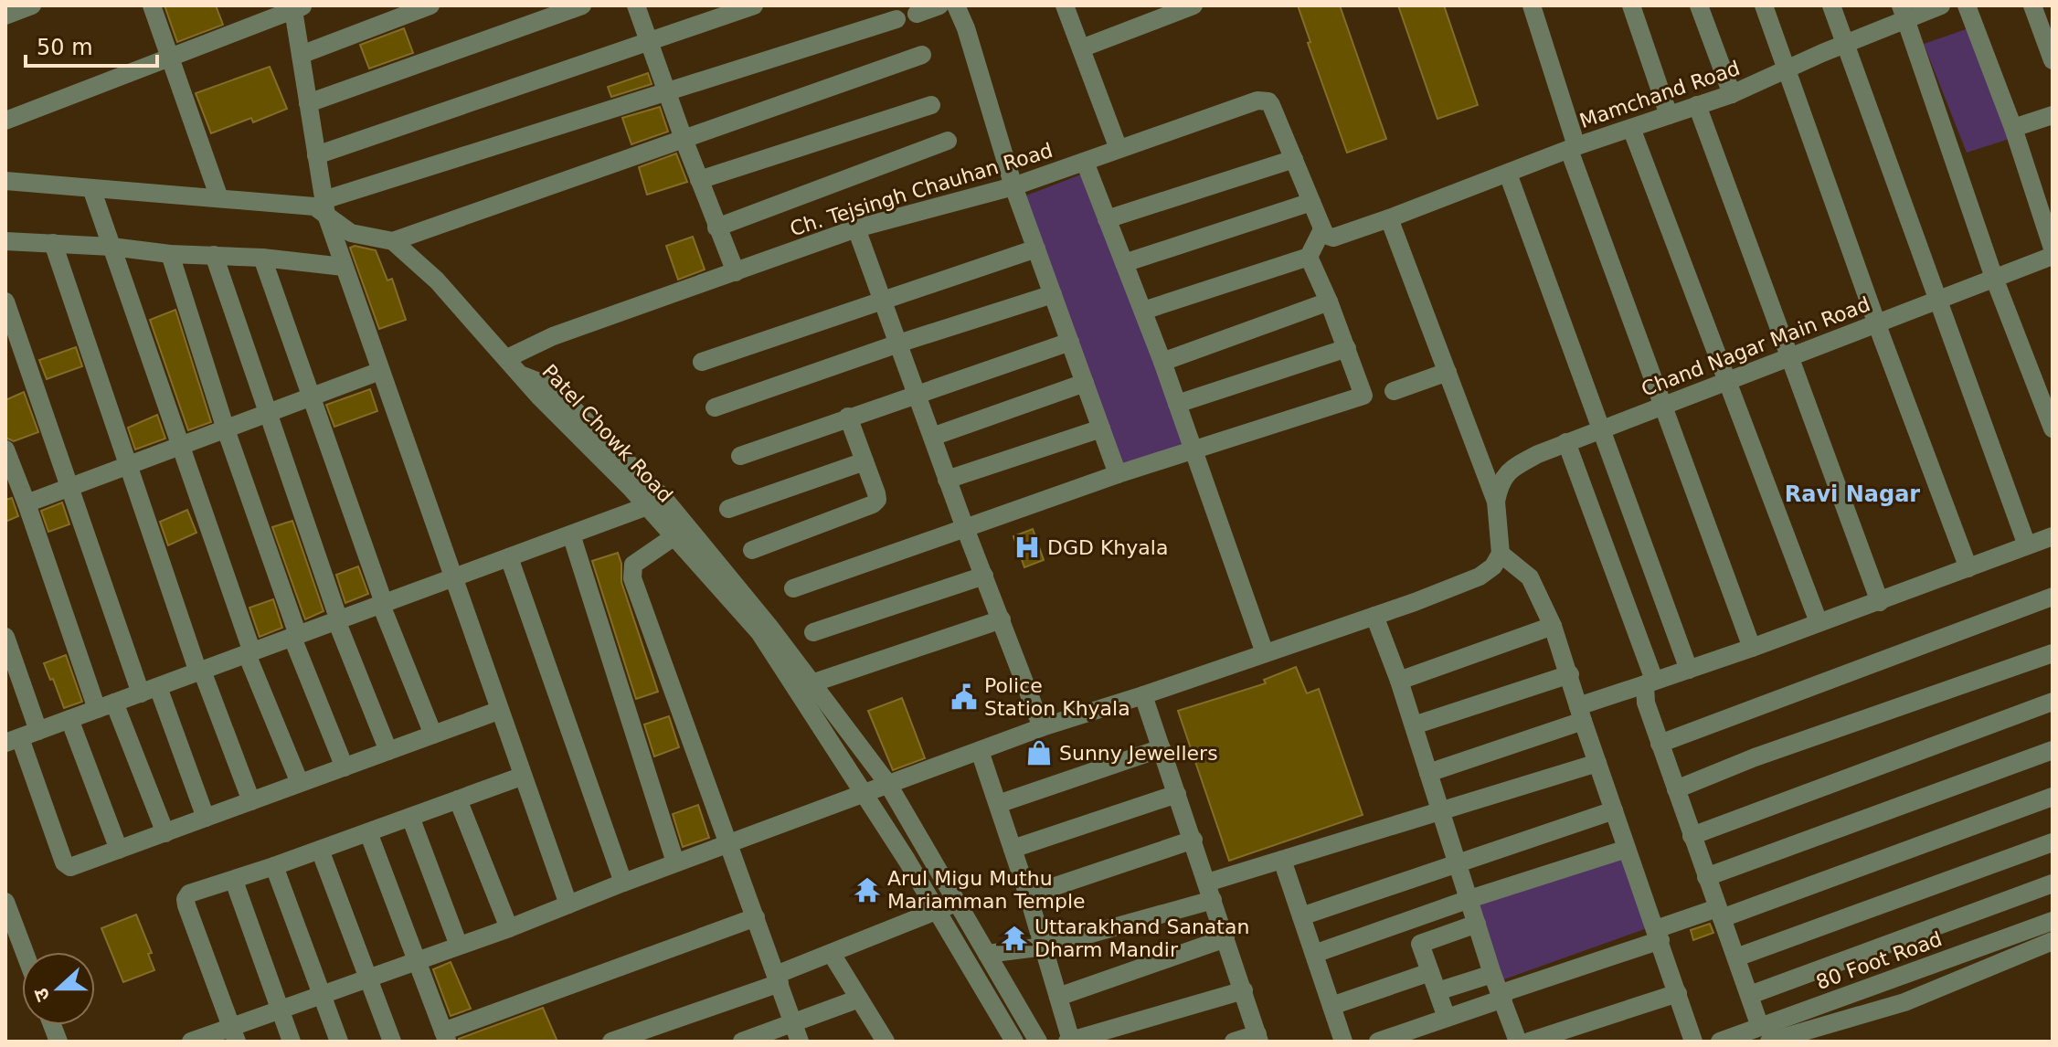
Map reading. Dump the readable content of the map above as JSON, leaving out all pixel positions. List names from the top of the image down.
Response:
{
  "streets": {
    "street": [
      "Mamchand Road",
      "Ch. Tejsingh Chauhan Road",
      "Chand Nagar Main Road",
      "Patel Chowk Road",
      "80 Foot Road"
    ]
  },
  "districts": ["Ravi Nagar"],
  "places": {
    "hospital": ["DGD Khyala"],
    "public building": ["Police Station Khyala"],
    "shop": ["Sunny Jewellers"],
    "temple": ["Arul Migu Muthu Mariamman Temple", "Uttarakhand Sanatan Dharm Mandir"]
  },
  "scale_bar": "50 m",
  "north": "left"
}
